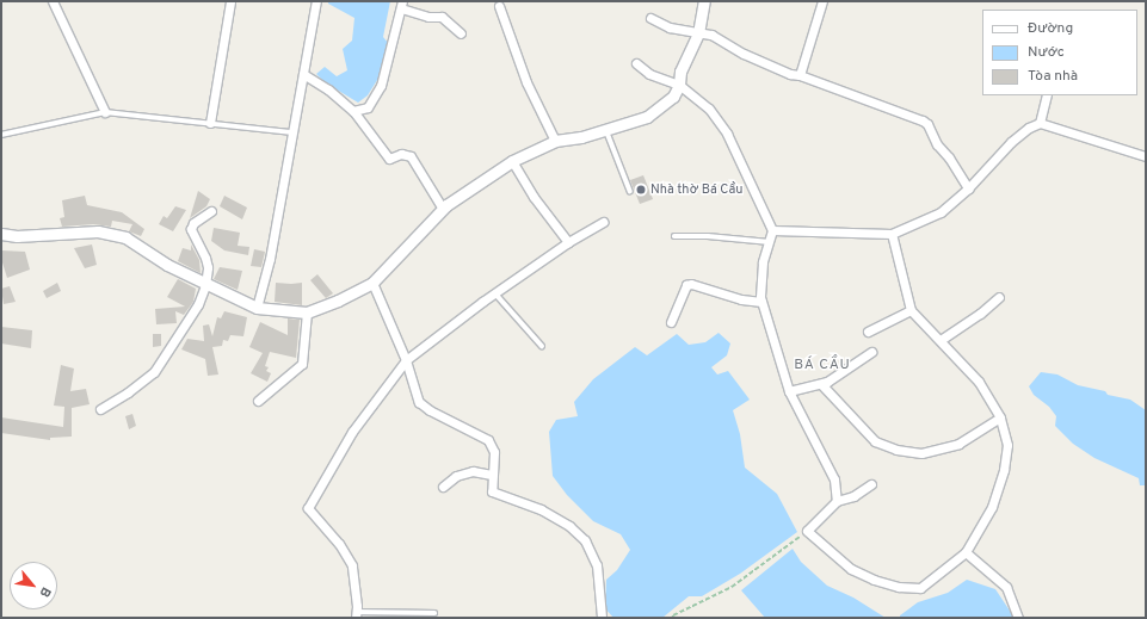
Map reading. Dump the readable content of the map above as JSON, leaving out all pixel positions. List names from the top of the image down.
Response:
{
  "districts": ["BÁ CẦU"],
  "places": ["Nhà thờ Bá Cầu"],
  "legend": ["Đường", "Nước", "Tòa nhà"],
  "north": "bottom right"
}
